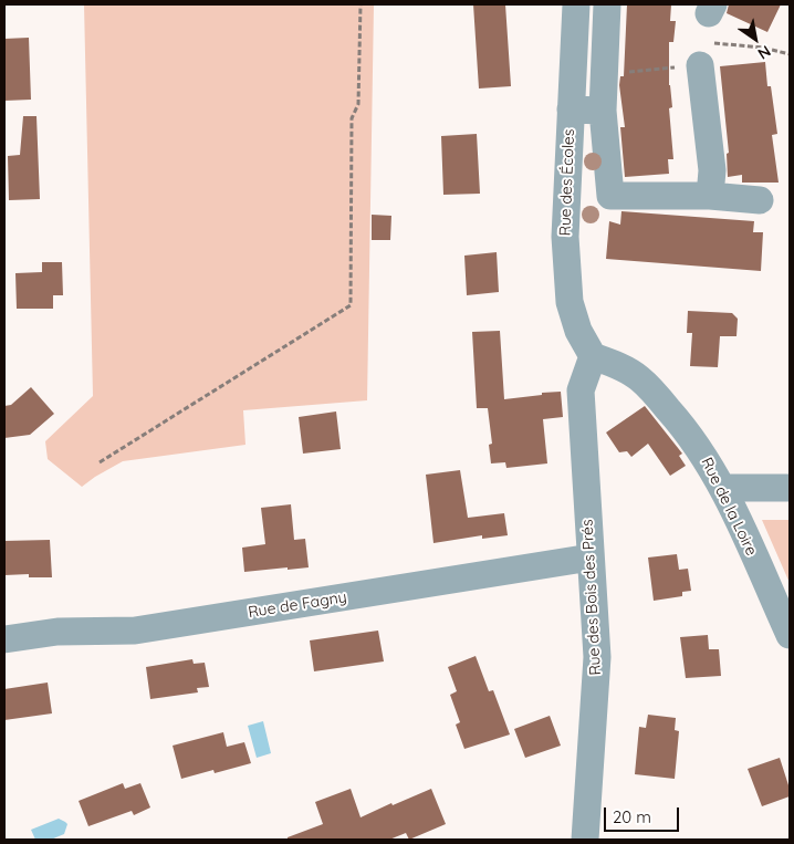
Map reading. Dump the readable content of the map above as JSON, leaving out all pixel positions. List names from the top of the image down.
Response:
{
  "streets": {
    "street": [
      "Rue des Écoles",
      "Rue de la Loire",
      "Rue des Bois des Prés",
      "Rue de Fagny"
    ]
  },
  "crossings": [
    ["Rue des Écoles", "Rue de la Loire"],
    ["Rue des Écoles", "Rue des Bois des Prés"],
    ["Rue de la Loire", "Rue des Bois des Prés"],
    ["Rue des Bois des Prés", "Rue de Fagny"]
  ],
  "scale_bar": "20 m",
  "north": "bottom right"
}
